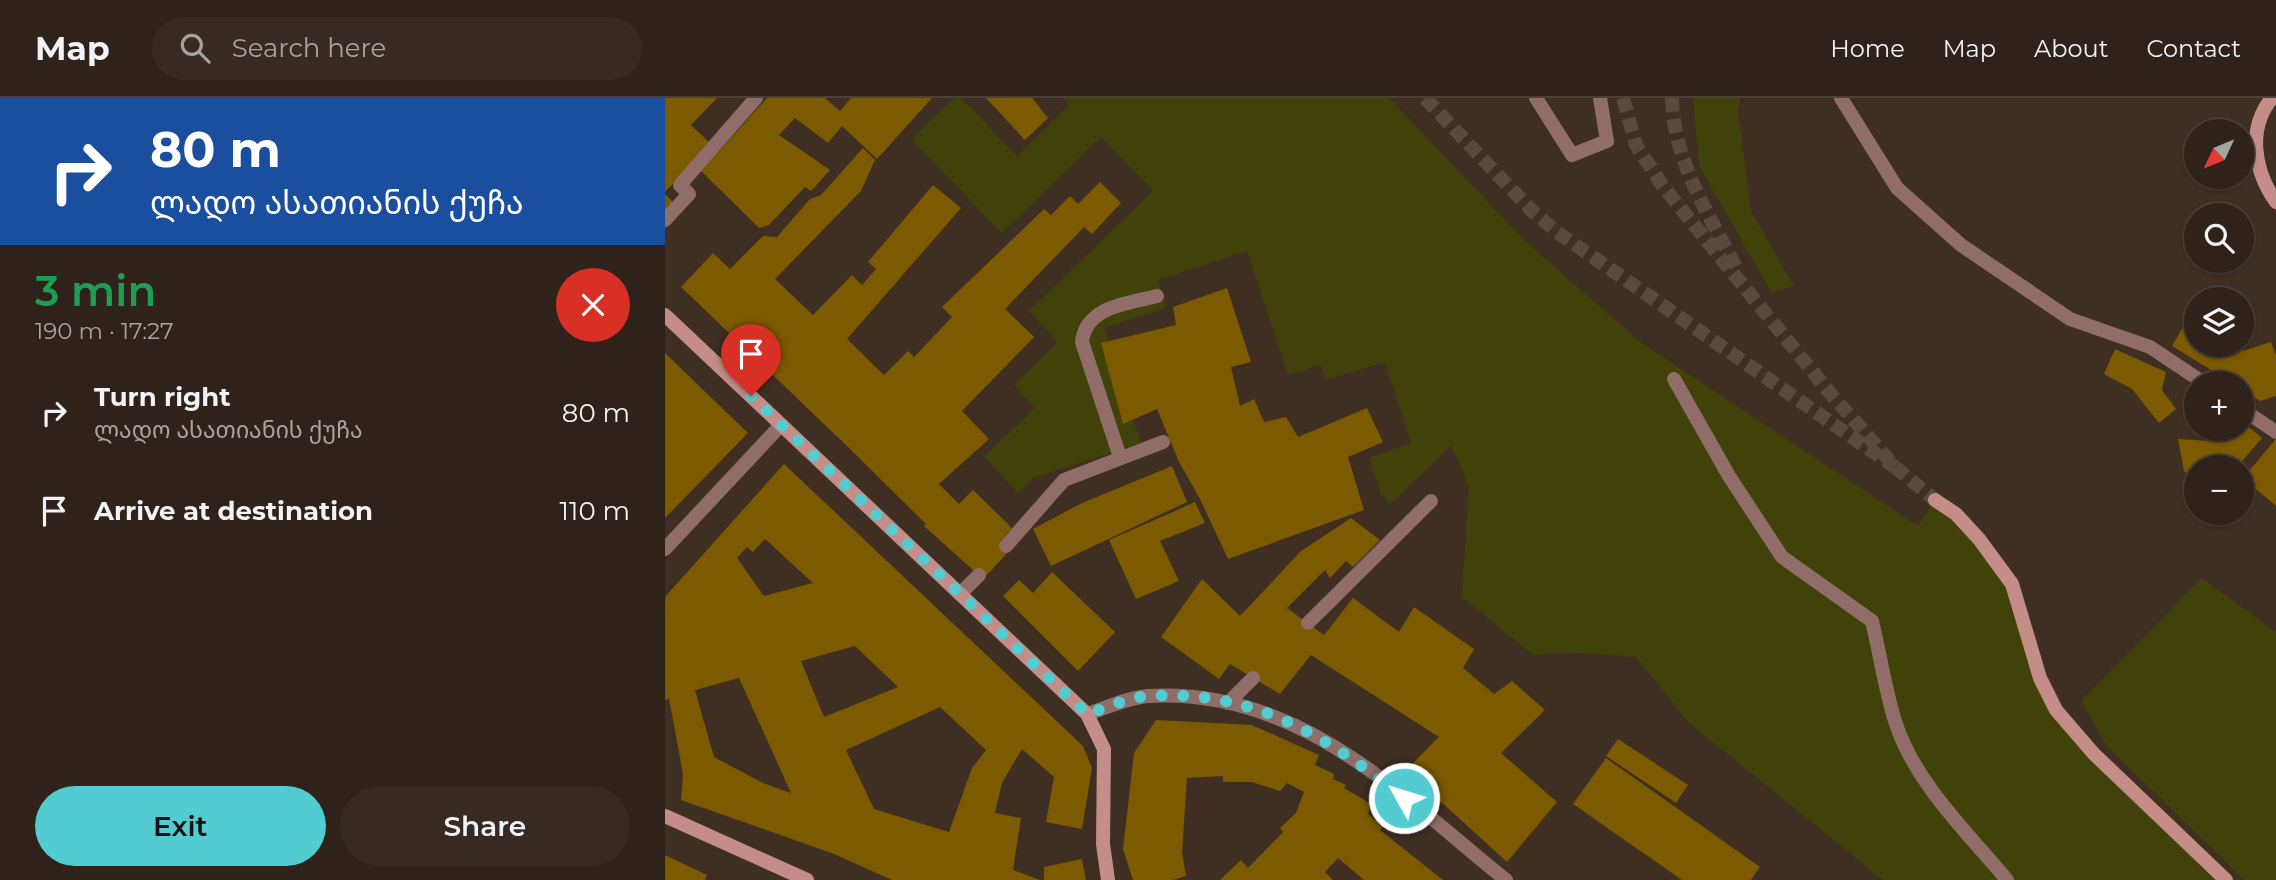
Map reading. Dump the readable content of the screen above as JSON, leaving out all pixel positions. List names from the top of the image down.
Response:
{
  "north": "bottom left",
  "page": {
    "header": "Map",
    "search": "Search here",
    "nav": [
      "Home",
      "Map",
      "About",
      "Contact"
    ],
    "turn": ["80 m", "ლადო ასათიანის ქუჩა"],
    "map_buttons": ["+", "−"],
    "heading": ["3 min", "190 m · 17:27"],
    "list": [
      {
        "name": "Turn right",
        "note": "ლადო ასათიანის ქუჩა",
        "value": "80 m"
      },
      {
        "name": "Arrive at destination",
        "value": "110 m"
      }
    ],
    "buttons": ["Exit", "Share"]
  }
}
